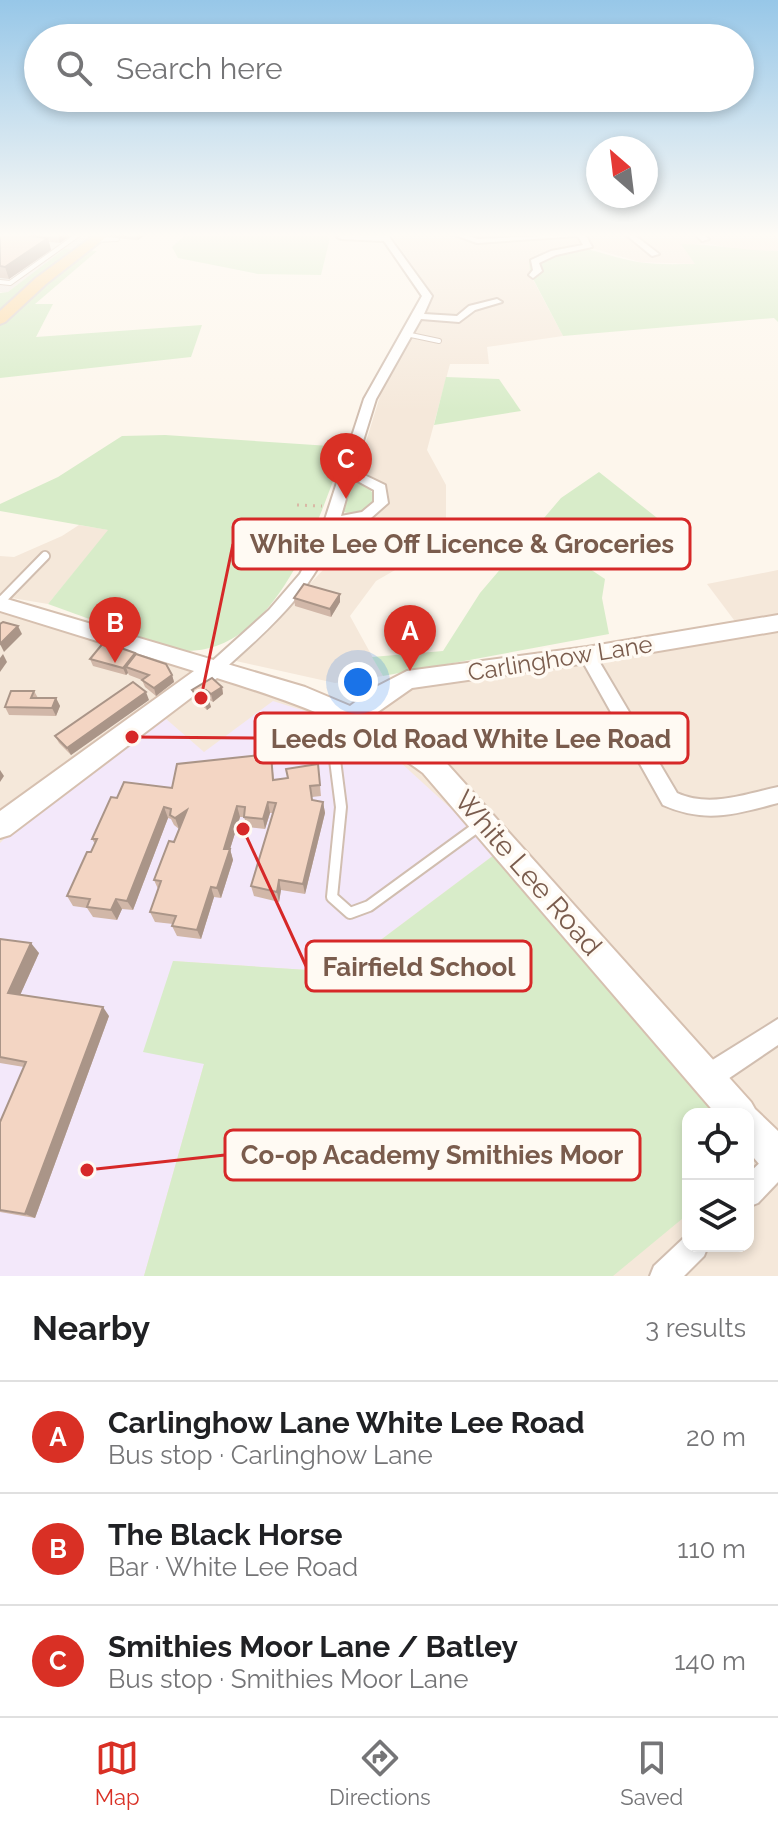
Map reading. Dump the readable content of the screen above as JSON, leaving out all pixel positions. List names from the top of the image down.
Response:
{
  "streets": {
    "main road": ["Carlinghow Lane", "White Lee Road"]
  },
  "crossings": [
    ["Carlinghow Lane", "White Lee Road"]
  ],
  "places": [
    "White Lee Off Licence & Groceries",
    "Leeds Old Road White Lee Road",
    "Fairfield School",
    "Co-op Academy Smithies Moor"
  ],
  "north": "top left",
  "page": {
    "search": "Search here",
    "pins": ["C", "B", "A"],
    "heading": ["Nearby", "3 results"],
    "list": [
      {
        "mark": "A",
        "name": "Carlinghow Lane White Lee Road",
        "note": "Bus stop · Carlinghow Lane",
        "value": "20 m"
      },
      {
        "mark": "B",
        "name": "The Black Horse",
        "note": "Bar · White Lee Road",
        "value": "110 m"
      },
      {
        "mark": "C",
        "name": "Smithies Moor Lane / Batley",
        "note": "Bus stop · Smithies Moor Lane",
        "value": "140 m"
      }
    ],
    "nav": ["Map", "Directions", "Saved"]
  }
}
